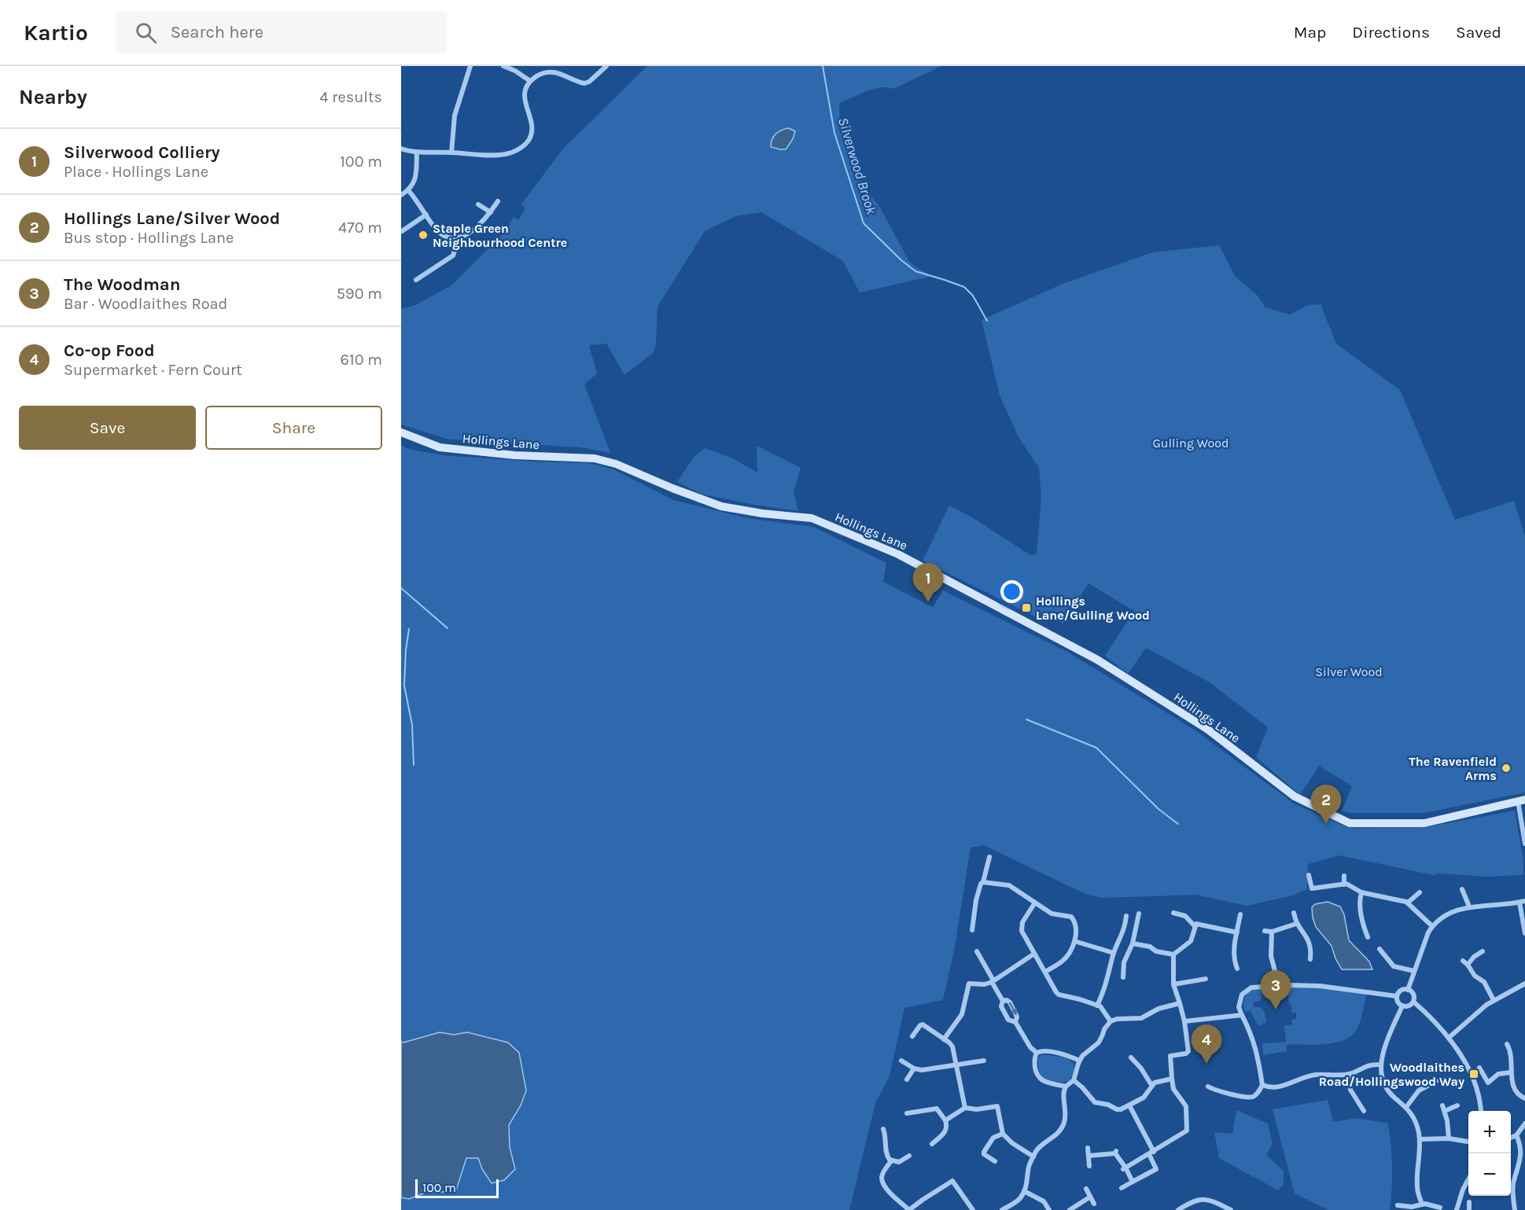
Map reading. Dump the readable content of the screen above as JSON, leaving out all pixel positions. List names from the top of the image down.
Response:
{
  "streets": {
    "street": ["Hollings Lane"]
  },
  "water": ["Silverwood Brook"],
  "parks": ["Gulling Wood", "Silver Wood"],
  "places": {
    "other": ["Staple Green Neighbourhood Centre", "The Ravenfield Arms"],
    "transit": ["Hollings Lane/Gulling Wood", "Woodlaithes Road/Hollingswood Way"]
  },
  "scale_bar": "100 m",
  "page": {
    "header": "Kartio",
    "search": "Search here",
    "nav": ["Map", "Directions", "Saved"],
    "heading": ["Nearby", "4 results"],
    "list": [
      {
        "mark": "1",
        "name": "Silverwood Colliery",
        "note": "Place · Hollings Lane",
        "value": "100 m"
      },
      {
        "mark": "2",
        "name": "Hollings Lane/Silver Wood",
        "note": "Bus stop · Hollings Lane",
        "value": "470 m"
      },
      {
        "mark": "3",
        "name": "The Woodman",
        "note": "Bar · Woodlaithes Road",
        "value": "590 m"
      },
      {
        "mark": "4",
        "name": "Co-op Food",
        "note": "Supermarket · Fern Court",
        "value": "610 m"
      }
    ],
    "buttons": ["Save", "Share"],
    "pins": [
      "1",
      "2",
      "3",
      "4"
    ],
    "map_buttons": ["+", "−"],
    "scale": "100 m"
  }
}
